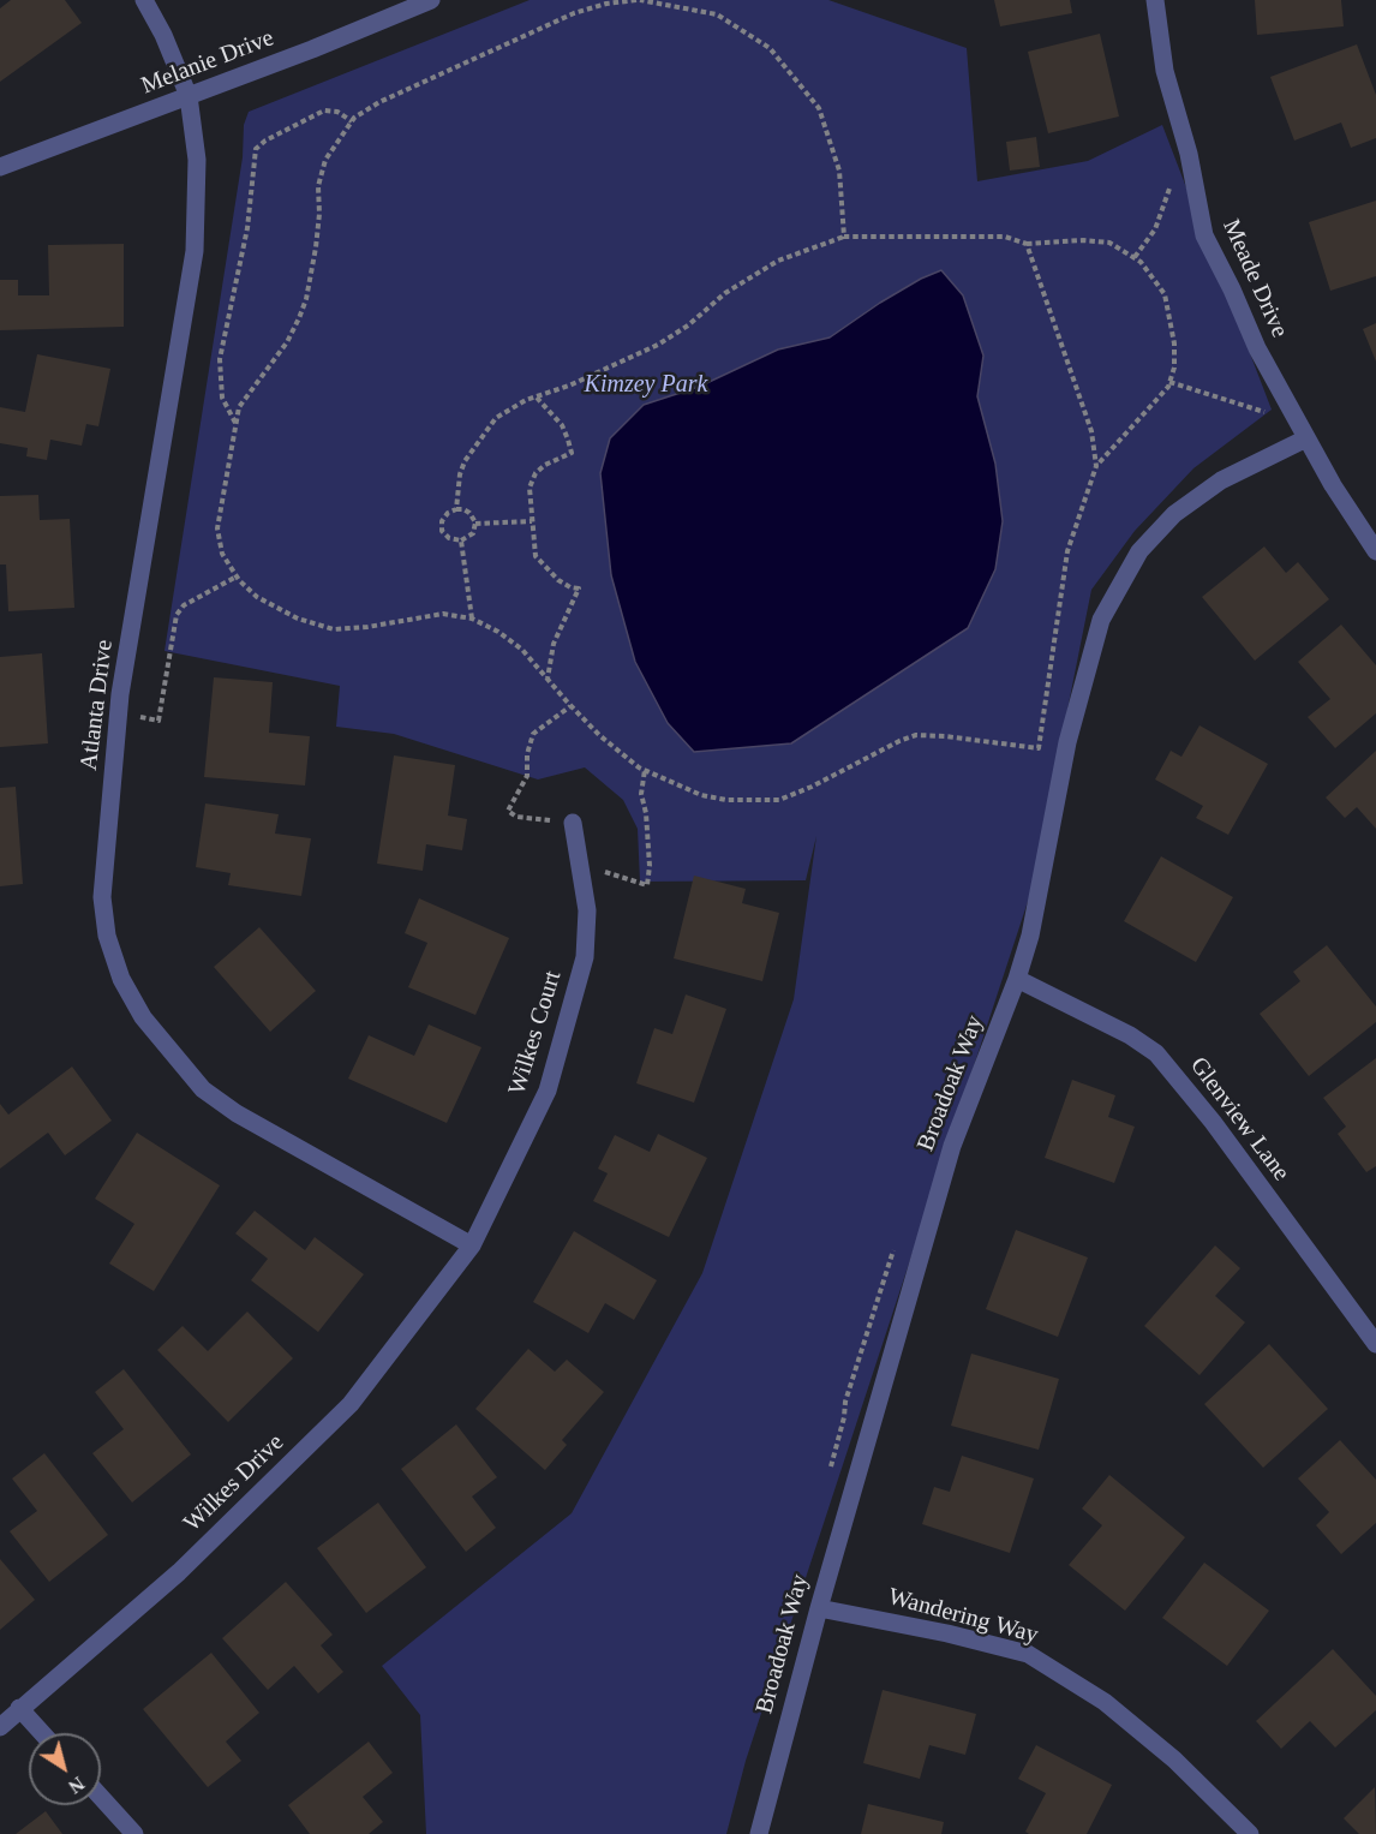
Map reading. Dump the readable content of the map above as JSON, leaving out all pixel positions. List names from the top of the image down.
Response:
{
  "streets": {
    "street": [
      "Melanie Drive",
      "Meade Drive",
      "Atlanta Drive",
      "Wilkes Court",
      "Broadoak Way",
      "Glenview Lane",
      "Wilkes Drive",
      "Wandering Way"
    ]
  },
  "crossings": [
    ["Melanie Drive", "Atlanta Drive"],
    ["Meade Drive", "Broadoak Way"],
    ["Atlanta Drive", "Wilkes Court"],
    ["Atlanta Drive", "Wilkes Drive"],
    ["Wilkes Court", "Wilkes Drive"],
    ["Broadoak Way", "Glenview Lane"],
    ["Broadoak Way", "Wandering Way"]
  ],
  "parks": ["Kimzey Park"],
  "north": "bottom right"
}
